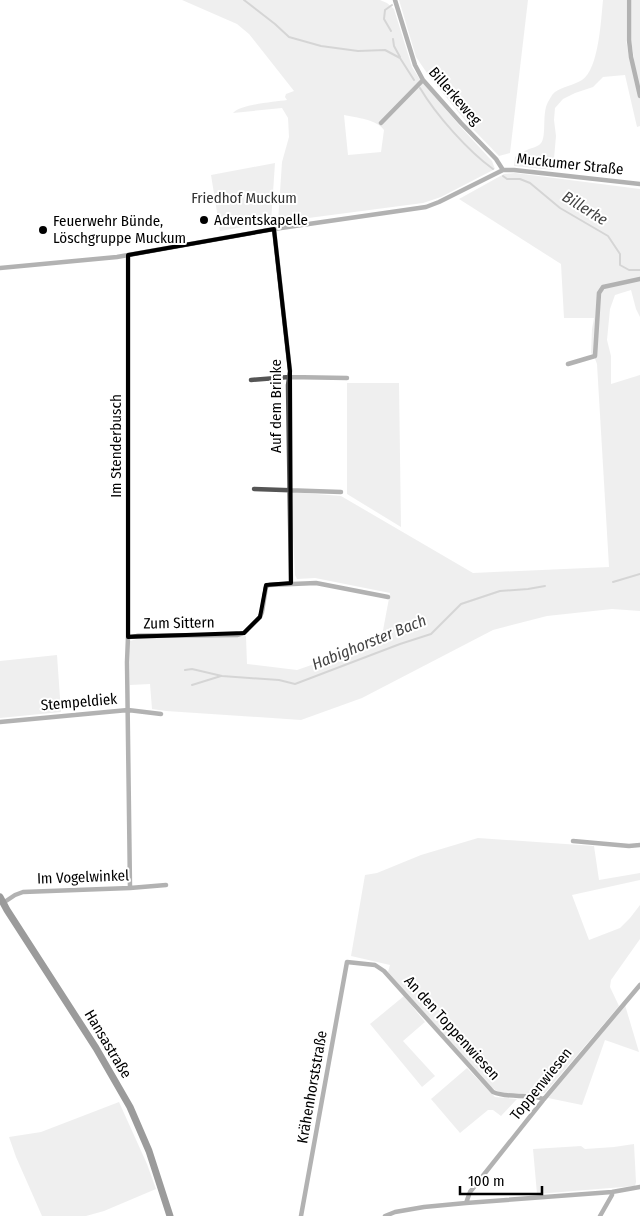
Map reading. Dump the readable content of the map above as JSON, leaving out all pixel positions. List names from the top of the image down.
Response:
{
  "streets": {
    "main road": ["Hansastraße"],
    "street": [
      "Billerkeweg",
      "Muckumer Straße",
      "Auf dem Brinke",
      "Im Stenderbusch",
      "Zum Sittern",
      "Stempeldiek",
      "Im Vogelwinkel",
      "An den Toppenwiesen",
      "Toppenwiesen",
      "Krähenhorststraße"
    ]
  },
  "crossings": [
    ["Billerkeweg", "Muckumer Straße"],
    ["Muckumer Straße", "Auf dem Brinke"],
    ["Muckumer Straße", "Im Stenderbusch"],
    ["Auf dem Brinke", "Zum Sittern"],
    ["Im Stenderbusch", "Zum Sittern"],
    ["Zum Sittern", "Stempeldiek"],
    ["Zum Sittern", "Im Vogelwinkel"],
    ["Im Vogelwinkel", "Hansastraße"],
    ["An den Toppenwiesen", "Toppenwiesen"],
    ["An den Toppenwiesen", "Krähenhorststraße"]
  ],
  "water": ["Billerke", "Habighorster Bach"],
  "parks": ["Friedhof Muckum"],
  "places": ["Adventskapelle", "Feuerwehr Bünde, Löschgruppe Muckum"],
  "scale_bar": "100 m"
}
